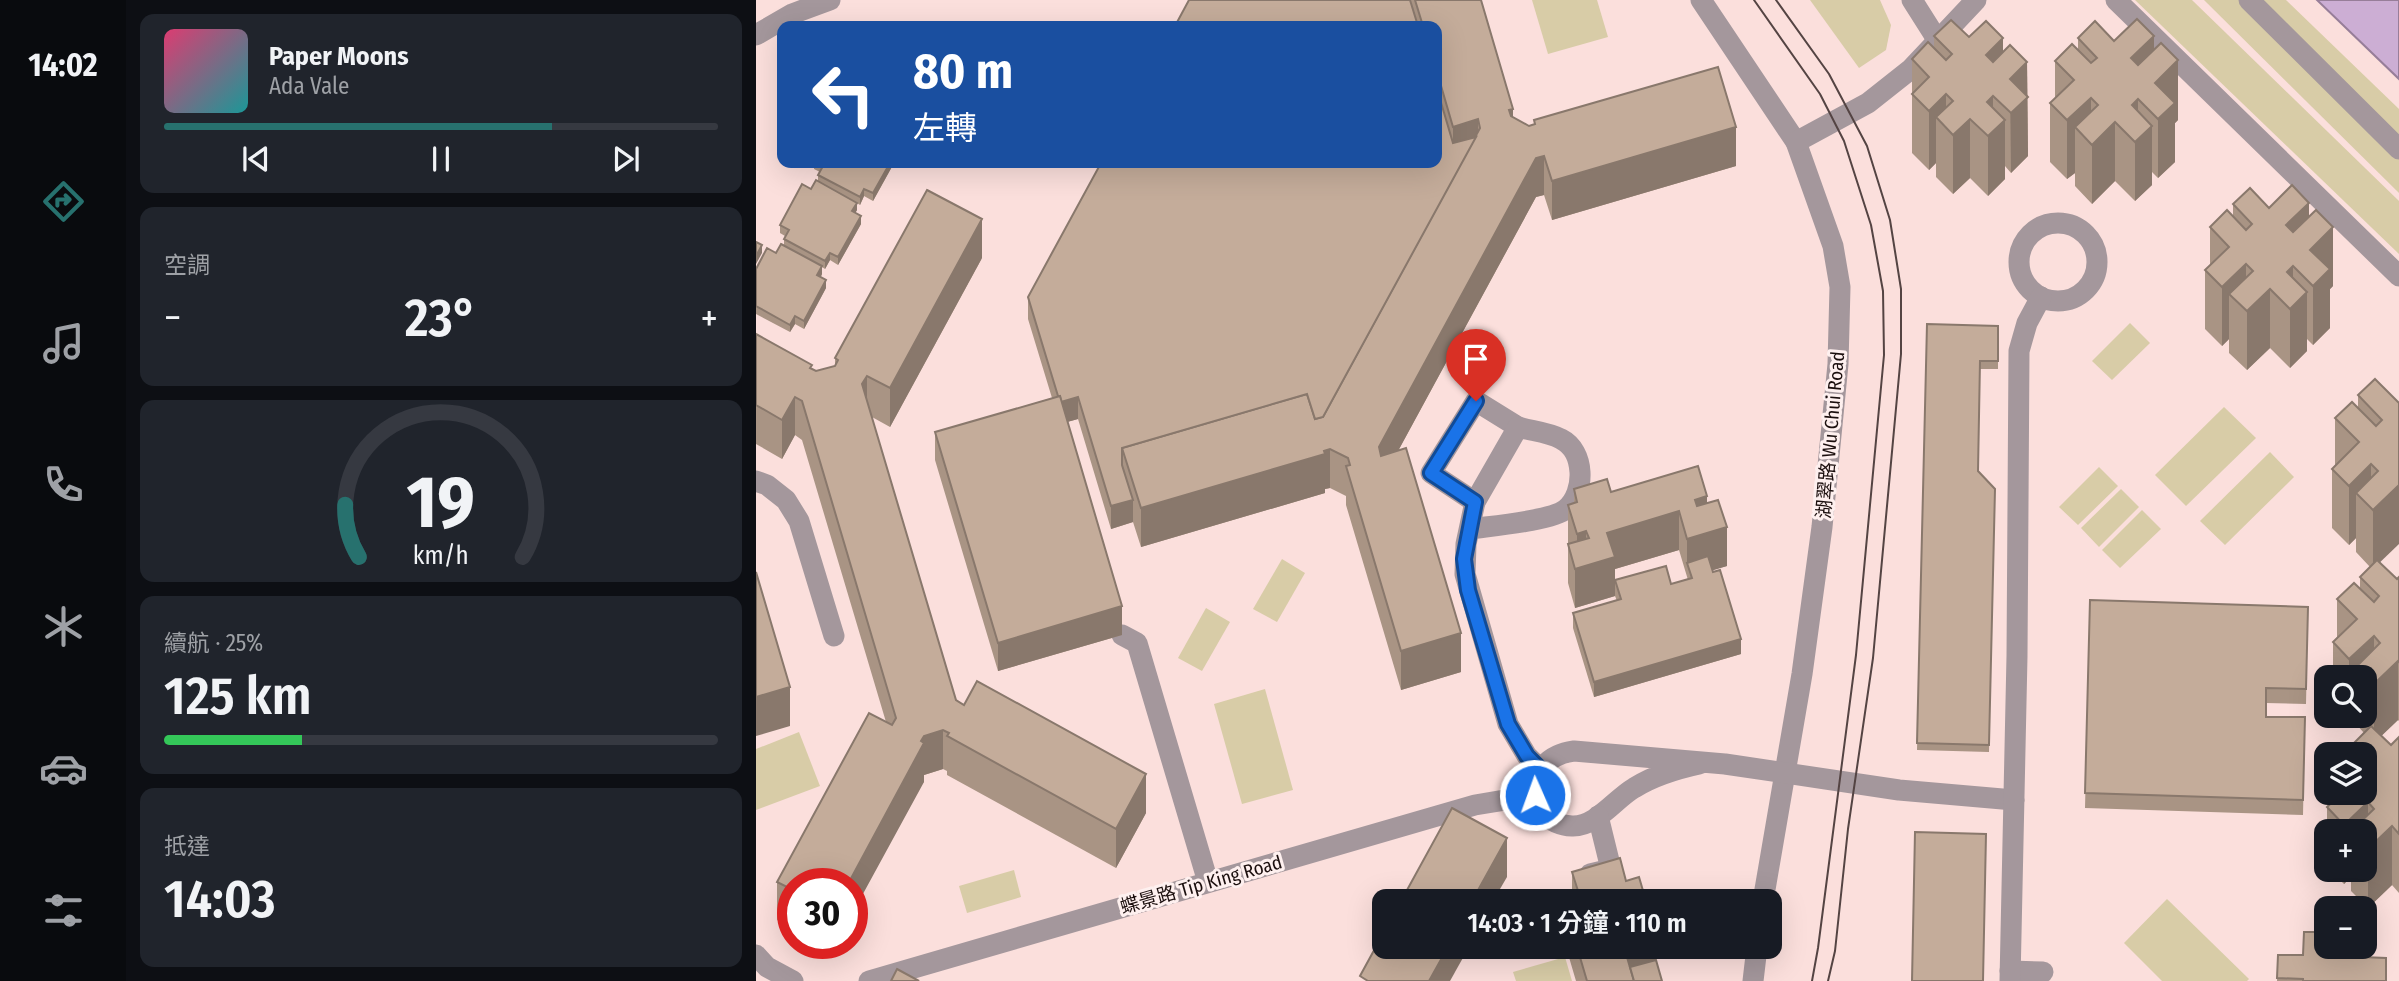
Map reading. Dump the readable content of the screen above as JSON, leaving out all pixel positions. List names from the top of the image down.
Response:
{
  "streets": {
    "street": ["湖翠路 Wu Chui Road", "蝶景路 Tip King Road"]
  },
  "page": {
    "tabs": "14:02",
    "turn": ["80 m", "左轉"],
    "song": ["Paper Moons", "Ada Vale"],
    "tile": [
      "空調",
      ["續航 · 25%", "125 km"],
      ["抵達", "14:03"]
    ],
    "heat": ["−", "23°", "+"],
    "map_buttons": ["+", "−"],
    "limit": "30",
    "trip": "14:03 · 1 分鐘 · 110 m",
    "gauge": ["19", "km/h"]
  }
}
